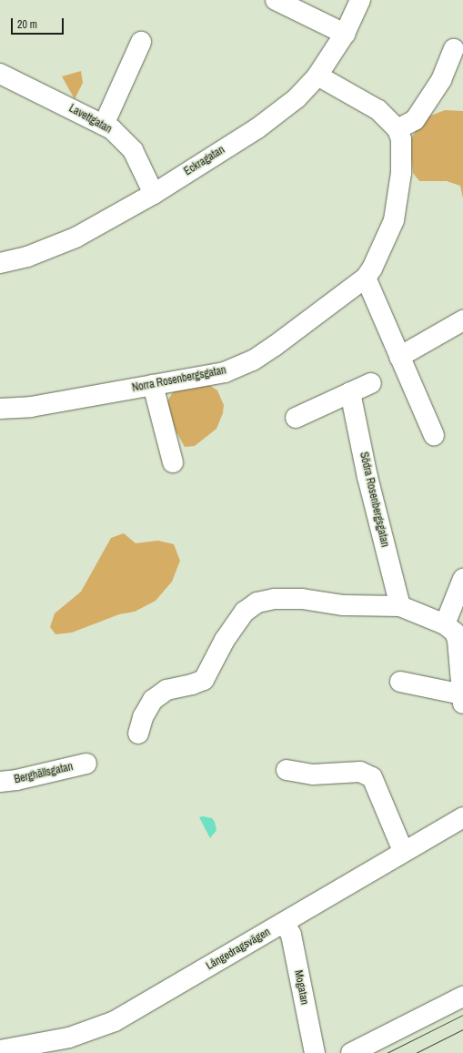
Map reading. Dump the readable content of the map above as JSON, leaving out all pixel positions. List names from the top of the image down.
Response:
{
  "streets": {
    "street": [
      "Lavettgatan",
      "Eckragatan",
      "Norra Rosenbergsgatan",
      "Södra Rosenbergsgatan",
      "Berghällsgatan",
      "Långedragsvägen",
      "Mogatan"
    ]
  },
  "crossings": [
    ["Lavettgatan", "Eckragatan"],
    ["Långedragsvägen", "Mogatan"]
  ],
  "scale_bar": "20 m"
}
